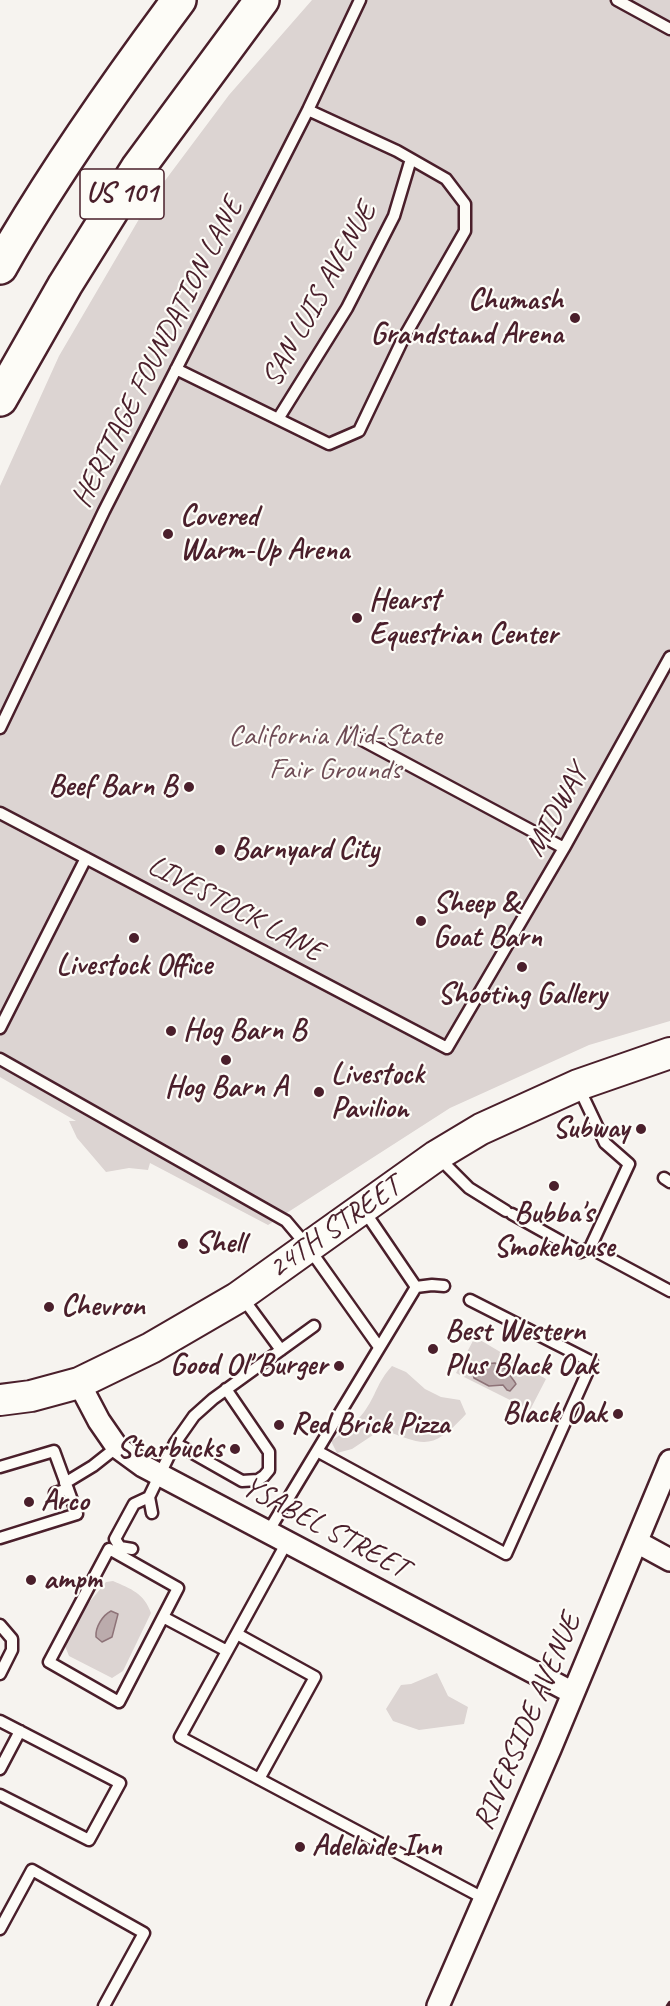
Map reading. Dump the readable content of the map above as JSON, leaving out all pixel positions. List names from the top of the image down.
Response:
{
  "streets": {
    "highway": ["US 101"],
    "main road": ["24TH STREET"],
    "street": ["YSABEL STREET", "RIVERSIDE AVENUE"],
    "lane": [
      "SAN LUIS AVENUE",
      "HERITAGE FOUNDATION LANE",
      "MIDWAY",
      "LIVESTOCK LANE"
    ]
  },
  "crossings": [
    ["SAN LUIS AVENUE", "HERITAGE FOUNDATION LANE"],
    ["MIDWAY", "LIVESTOCK LANE"],
    ["24TH STREET", "YSABEL STREET"],
    ["YSABEL STREET", "RIVERSIDE AVENUE"]
  ],
  "parks": ["California Mid-State Fair Grounds"],
  "places": [
    "Chumash Grandstand Arena",
    "Covered Warm-Up Arena",
    "Hearst Equestrian Center",
    "Beef Barn B",
    "Barnyard City",
    "Sheep & Goat Barn",
    "Livestock Office",
    "Shooting Gallery",
    "Hog Barn B",
    "Hog Barn A",
    "Livestock Pavilion",
    "Subway",
    "Bubba's Smokehouse",
    "Shell",
    "Chevron",
    "Best Western Plus Black Oak",
    "Good Ol' Burger",
    "Black Oak",
    "Red Brick Pizza",
    "Starbucks",
    "Arco",
    "ampm",
    "Adelaide Inn"
  ]
}
